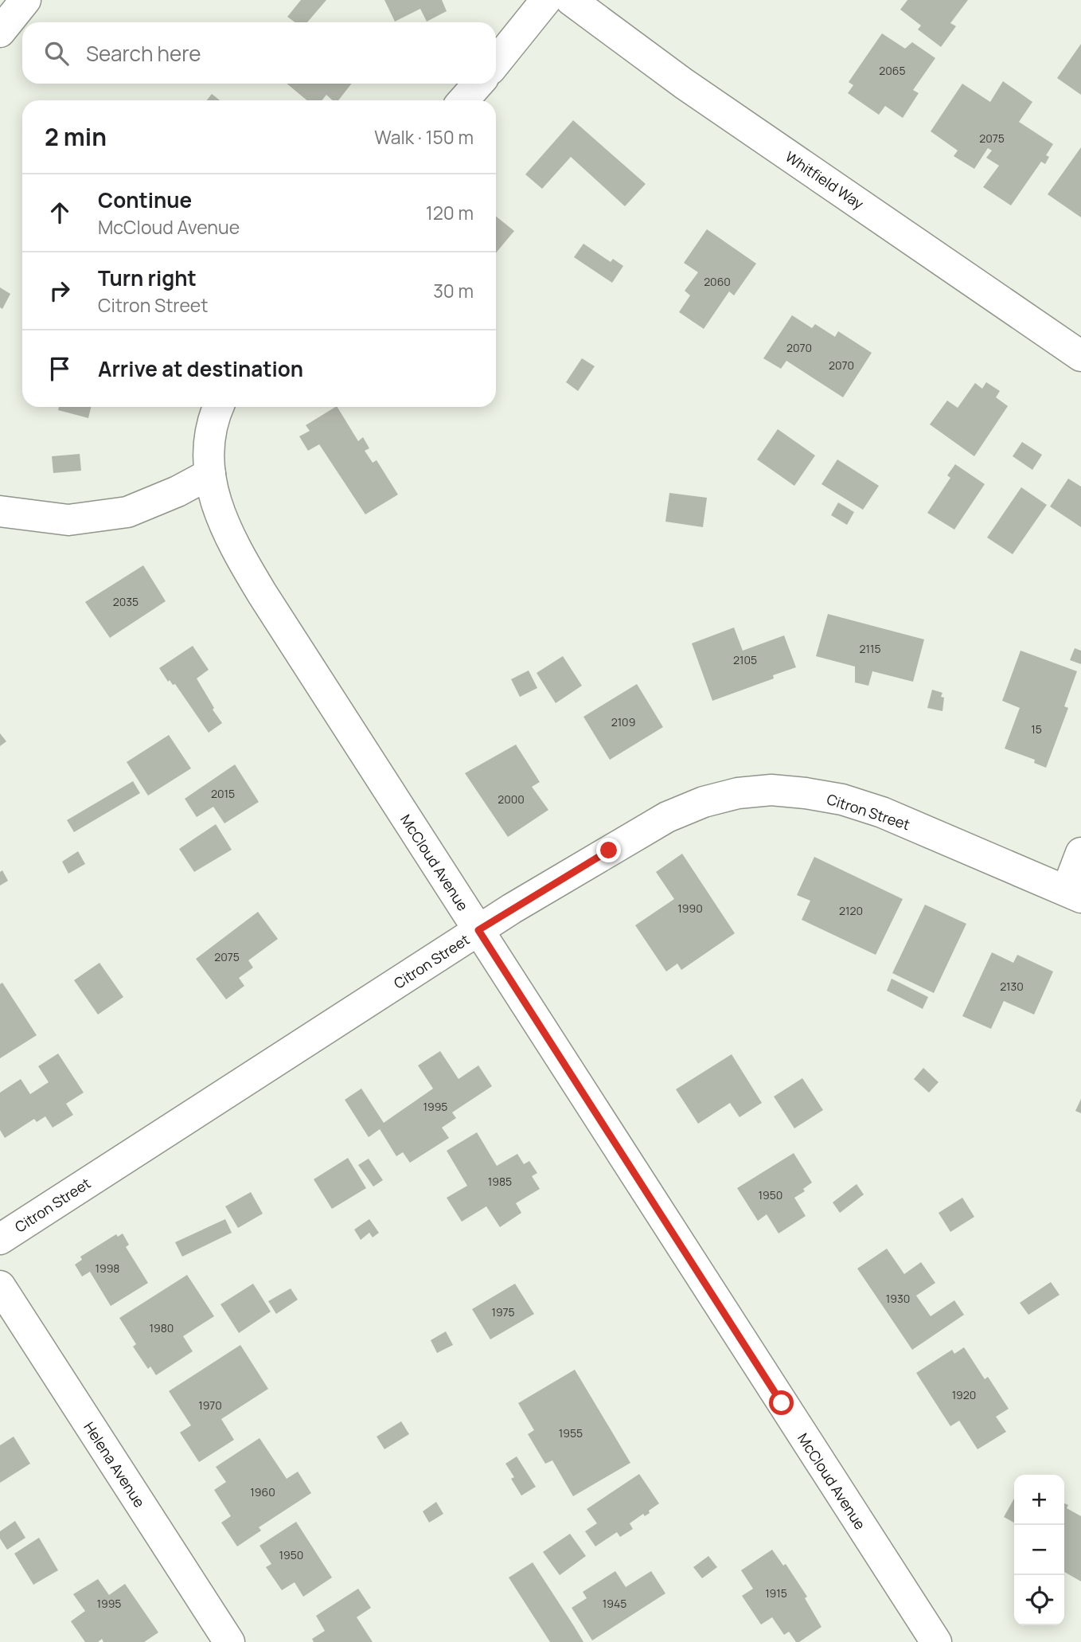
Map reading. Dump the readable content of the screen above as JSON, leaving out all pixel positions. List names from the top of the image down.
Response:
{
  "streets": {
    "street": [
      "Whitfield Way",
      "Citron Street",
      "McCloud Avenue",
      "Helena Avenue"
    ]
  },
  "crossings": [
    ["Citron Street", "McCloud Avenue"]
  ],
  "house_numbers": [
    "2065",
    "2075",
    "2060",
    "2070",
    "2070",
    "2035",
    "2115",
    "2105",
    "2109",
    "15",
    "2015",
    "2000",
    "1990",
    "2120",
    "2075",
    "2130",
    "1995",
    "1985",
    "1950",
    "1998",
    "1930",
    "1975",
    "1980",
    "1920",
    "1970",
    "1955",
    "1960",
    "1950",
    "1915",
    "1995",
    "1945"
  ],
  "page": {
    "search": "Search here",
    "heading": ["2 min", "Walk · 150 m"],
    "list": [
      ["Continue", "McCloud Avenue", "120 m"],
      ["Turn right", "Citron Street", "30 m"],
      "Arrive at destination"
    ],
    "map_buttons": ["+", "−"]
  }
}
